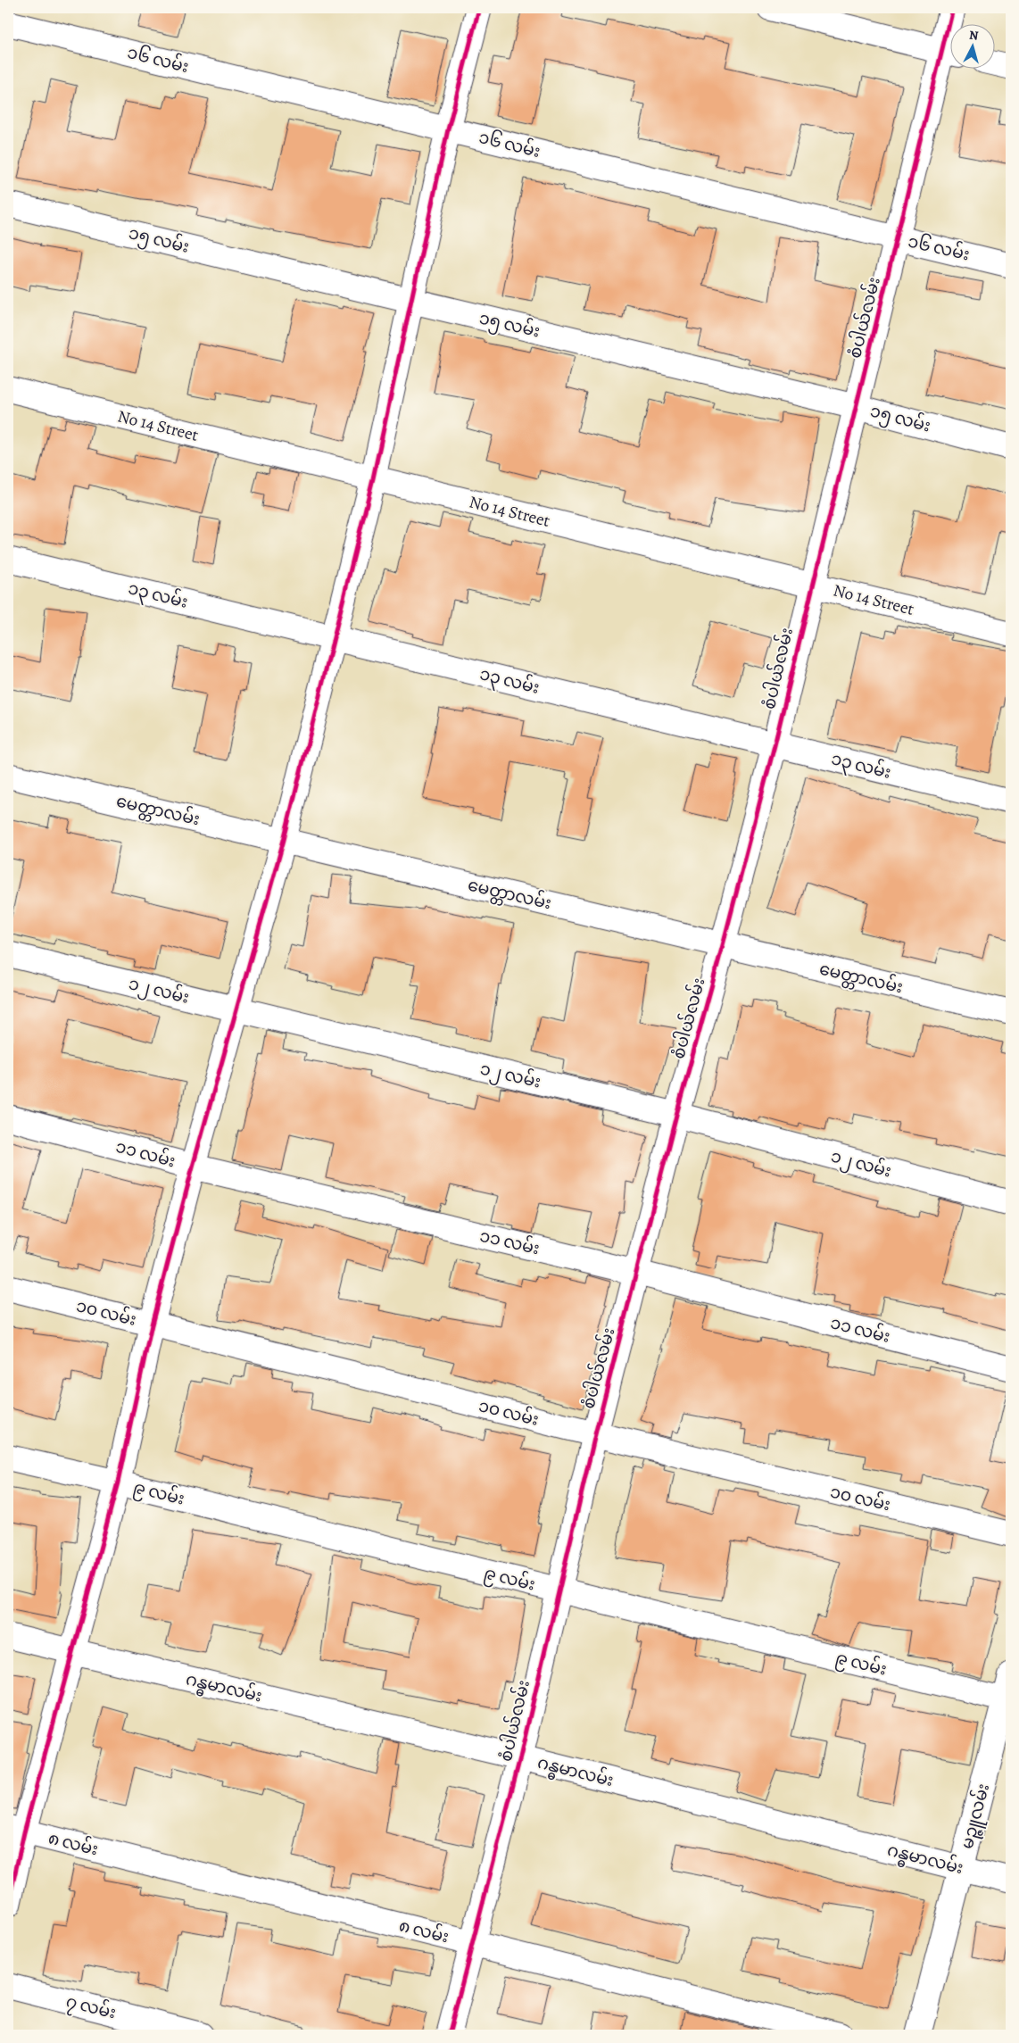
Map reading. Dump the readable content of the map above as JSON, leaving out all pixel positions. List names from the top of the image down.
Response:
{
  "streets": {
    "street": [
      "၁၆ လမ်း",
      "၁၅ လမ်း",
      "စံပါယ်လမ်း",
      "No 14 Street",
      "၁၃ လမ်း",
      "မေတ္တာလမ်း",
      "၁၂ လမ်း",
      "၁၁ လမ်း",
      "၁၀ လမ်း",
      "၉ လမ်း",
      "ဂန္ဓမာလမ်း",
      "မဉ္ဇူလမ်း",
      "၈ လမ်း",
      "၇ လမ်း"
    ]
  },
  "crossings": [
    ["၁၆ လမ်း", "စံပါယ်လမ်း"],
    ["၁၅ လမ်း", "စံပါယ်လမ်း"],
    ["စံပါယ်လမ်း", "No 14 Street"],
    ["စံပါယ်လမ်း", "၁၃ လမ်း"],
    ["စံပါယ်လမ်း", "မေတ္တာလမ်း"],
    ["စံပါယ်လမ်း", "၁၂ လမ်း"],
    ["စံပါယ်လမ်း", "၁၁ လမ်း"],
    ["စံပါယ်လမ်း", "၁၀ လမ်း"],
    ["စံပါယ်လမ်း", "၉ လမ်း"],
    ["စံပါယ်လမ်း", "ဂန္ဓမာလမ်း"],
    ["စံပါယ်လမ်း", "၈ လမ်း"],
    ["၉ လမ်း", "မဉ္ဇူလမ်း"],
    ["ဂန္ဓမာလမ်း", "မဉ္ဇူလမ်း"]
  ],
  "north": "top"
}
